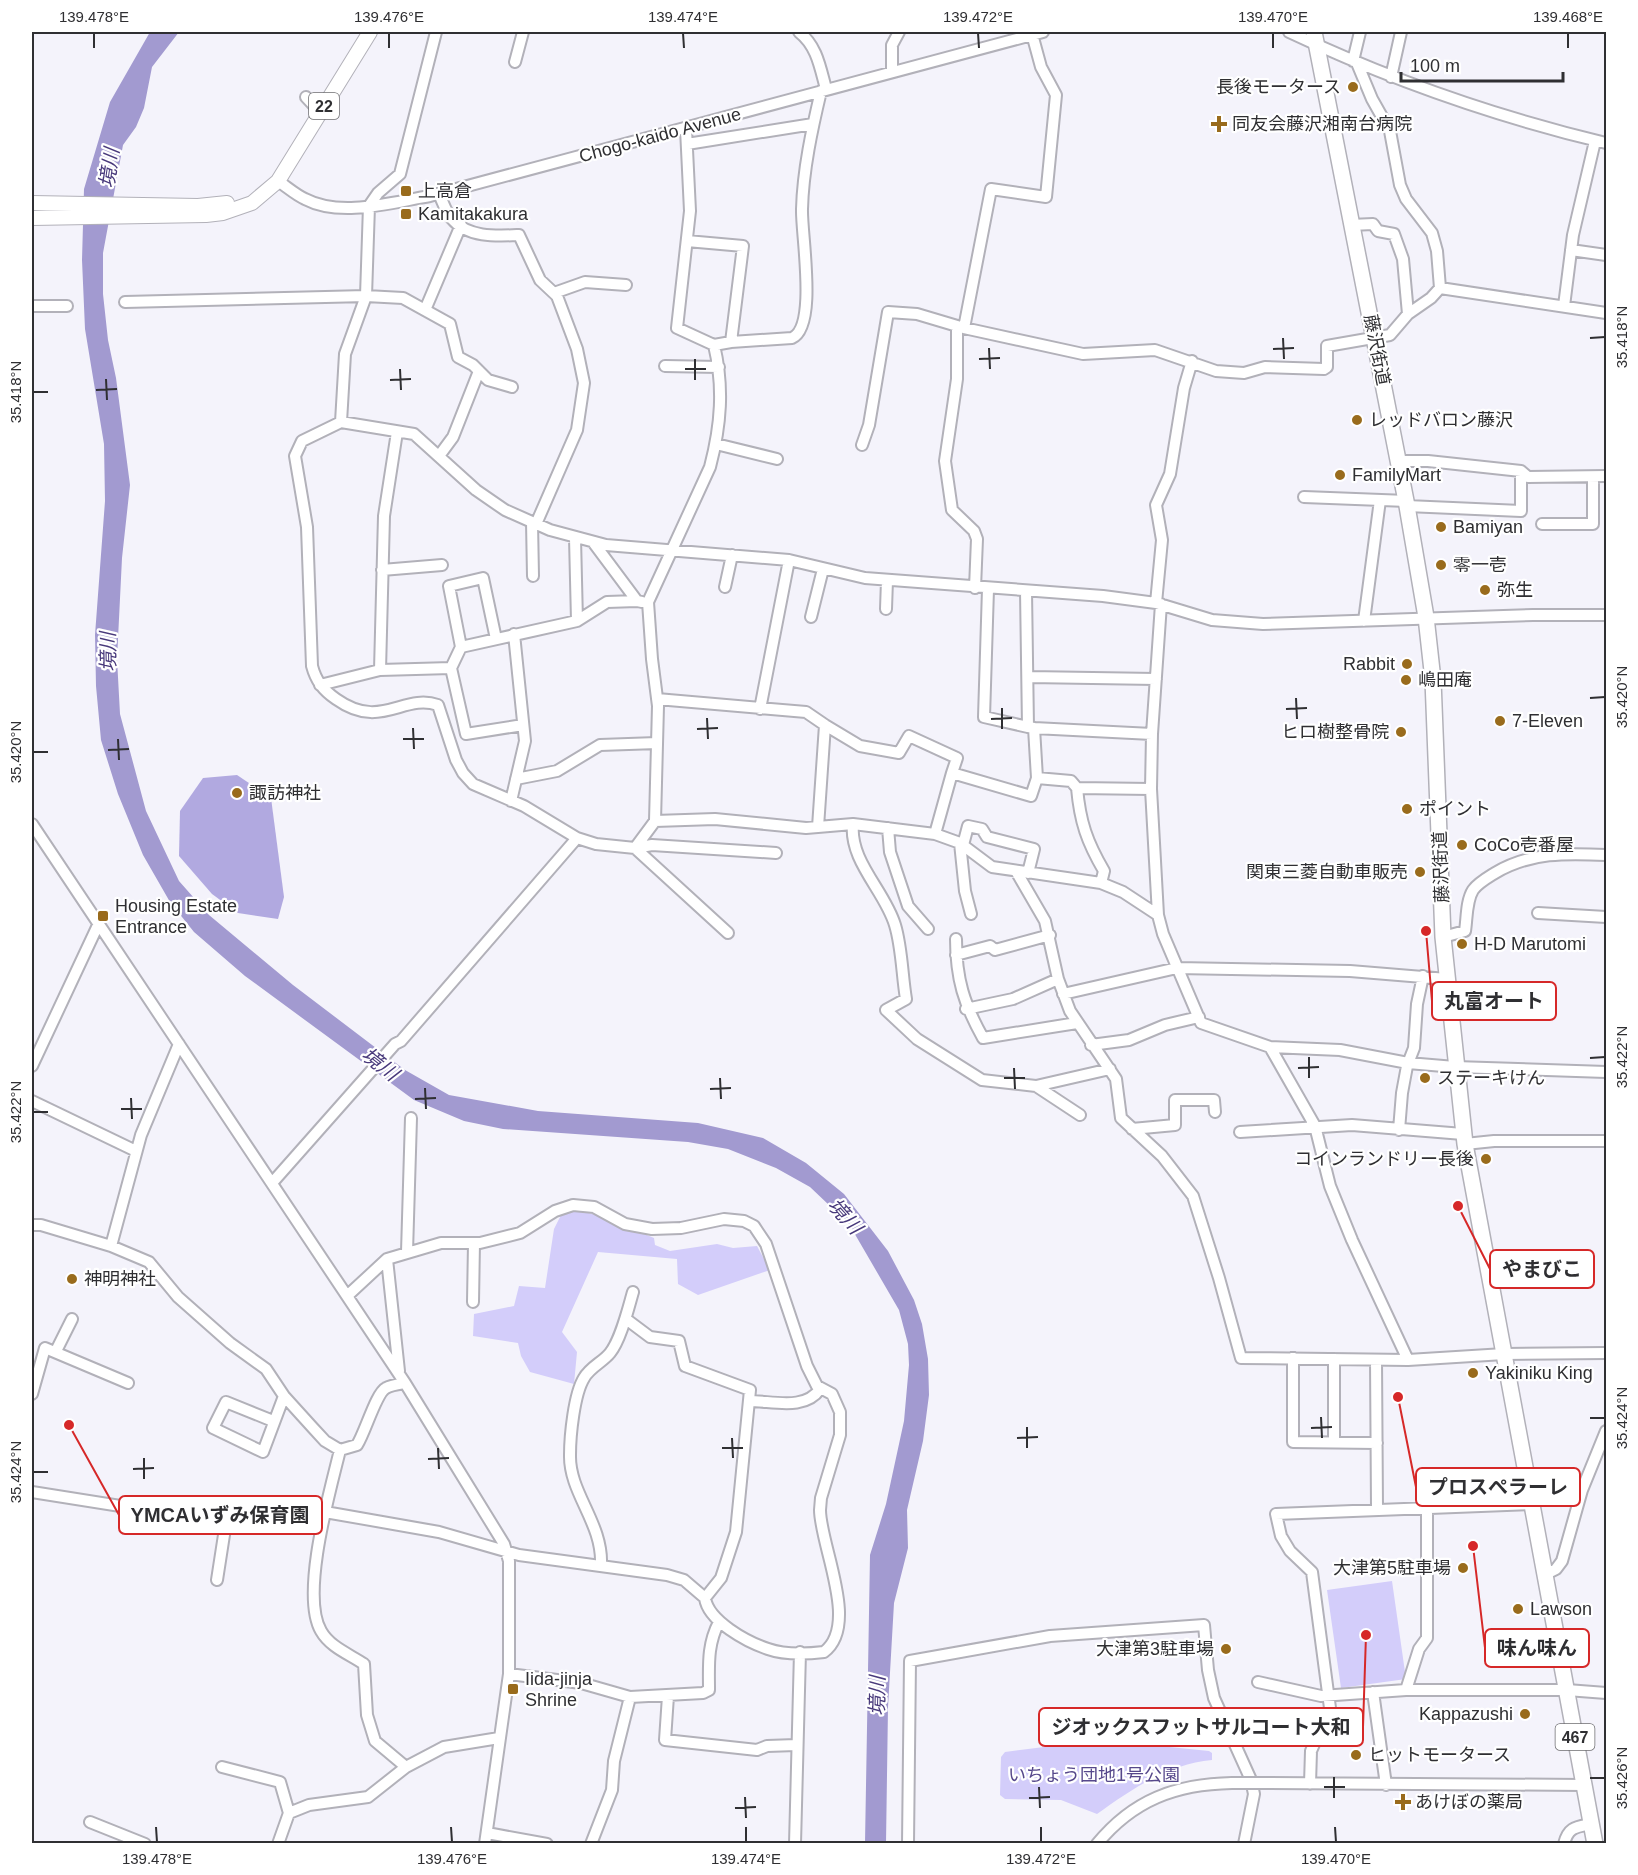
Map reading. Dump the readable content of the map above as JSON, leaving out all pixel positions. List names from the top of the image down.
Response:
{
  "streets": {
    "highway": ["藤沢街道", "467"],
    "main road": ["22"],
    "street": ["Chogo-kaido Avenue"]
  },
  "crossings": [
    ["22", "Chogo-kaido Avenue"]
  ],
  "water": ["境川"],
  "parks": ["いちょう団地1号公園"],
  "places": {
    "other": [
      "長後モータース",
      "レッドバロン藤沢",
      "FamilyMart",
      "Bamiyan",
      "零一壱",
      "弥生",
      "Rabbit",
      "嶋田庵",
      "7-Eleven",
      "ヒロ樹整骨院",
      "諏訪神社",
      "ポイント",
      "CoCo壱番屋",
      "関東三菱自動車販売",
      "丸富オート",
      "H-D Marutomi",
      "ステーキけん",
      "コインランドリー長後",
      "やまびこ",
      "神明神社",
      "Yakiniku King",
      "プロスぺラーレ",
      "YMCAいずみ保育園",
      "味ん味ん",
      "大津第5駐車場",
      "Lawson",
      "ジオックスフットサルコート大和",
      "大津第3駐車場",
      "Kappazushi",
      "ヒットモータース"
    ],
    "health": ["同友会藤沢湘南台病院", "あけぼの薬局"],
    "transit": [
      "上高倉",
      "Kamitakakura",
      "Housing Estate Entrance",
      "Iida-jinja Shrine"
    ]
  },
  "scale_bar": "100 m",
  "coordinates": [
    "139.478°E",
    "139.476°E",
    "139.474°E",
    "139.472°E",
    "139.470°E",
    "139.468°E",
    "35.418°N",
    "35.420°N",
    "35.422°N",
    "35.424°N",
    "35.426°N"
  ]
}
